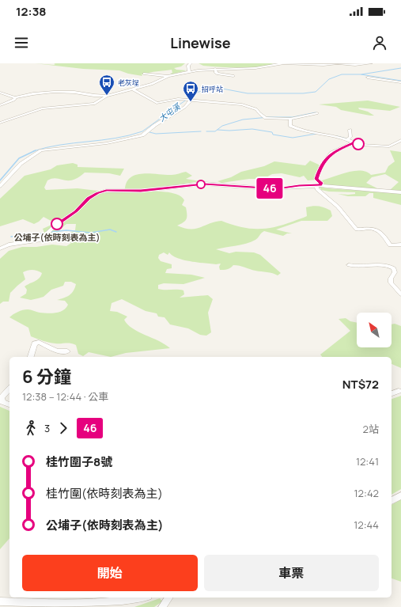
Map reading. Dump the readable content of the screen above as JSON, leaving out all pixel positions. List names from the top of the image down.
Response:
{
  "water": ["大屯溪"],
  "places": {
    "bus stop": ["老灰埕", "招呼站"],
    "other": ["公埔子(依時刻表為主)"]
  },
  "lines": ["bus line 46"],
  "north": "top left",
  "page": {
    "status": "12:38",
    "header": "Linewise",
    "on_map": "46",
    "heading": ["6 分鐘", "12:38 – 12:44 · 公車", "NT$72"],
    "legs": ["3", "46", "2站"],
    "list": [
      {
        "name": "桂竹圍子8號",
        "value": "12:41"
      },
      {
        "name": "桂竹圍(依時刻表為主)",
        "value": "12:42"
      },
      {
        "name": "公埔子(依時刻表為主)",
        "value": "12:44"
      }
    ],
    "buttons": ["開始", "車票"]
  }
}
